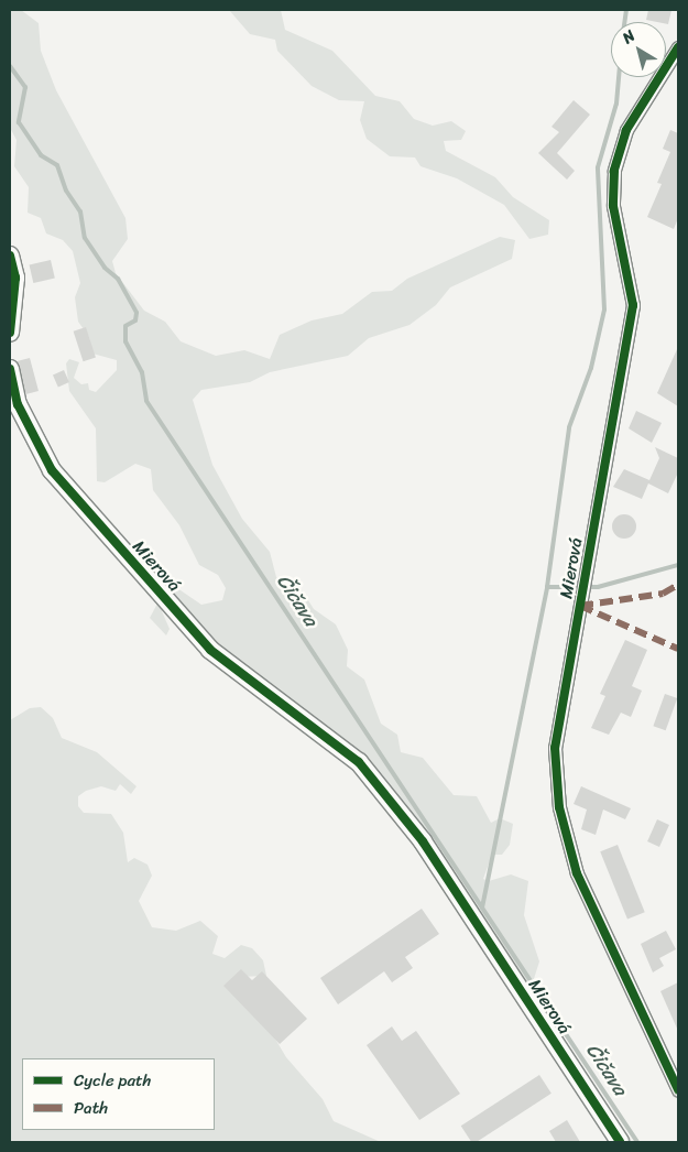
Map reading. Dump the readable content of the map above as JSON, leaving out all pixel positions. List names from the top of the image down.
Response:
{
  "streets": {
    "street": ["Mierová"]
  },
  "water": ["Čičava"],
  "legend": ["Cycle path", "Path"],
  "north": "top left"
}
